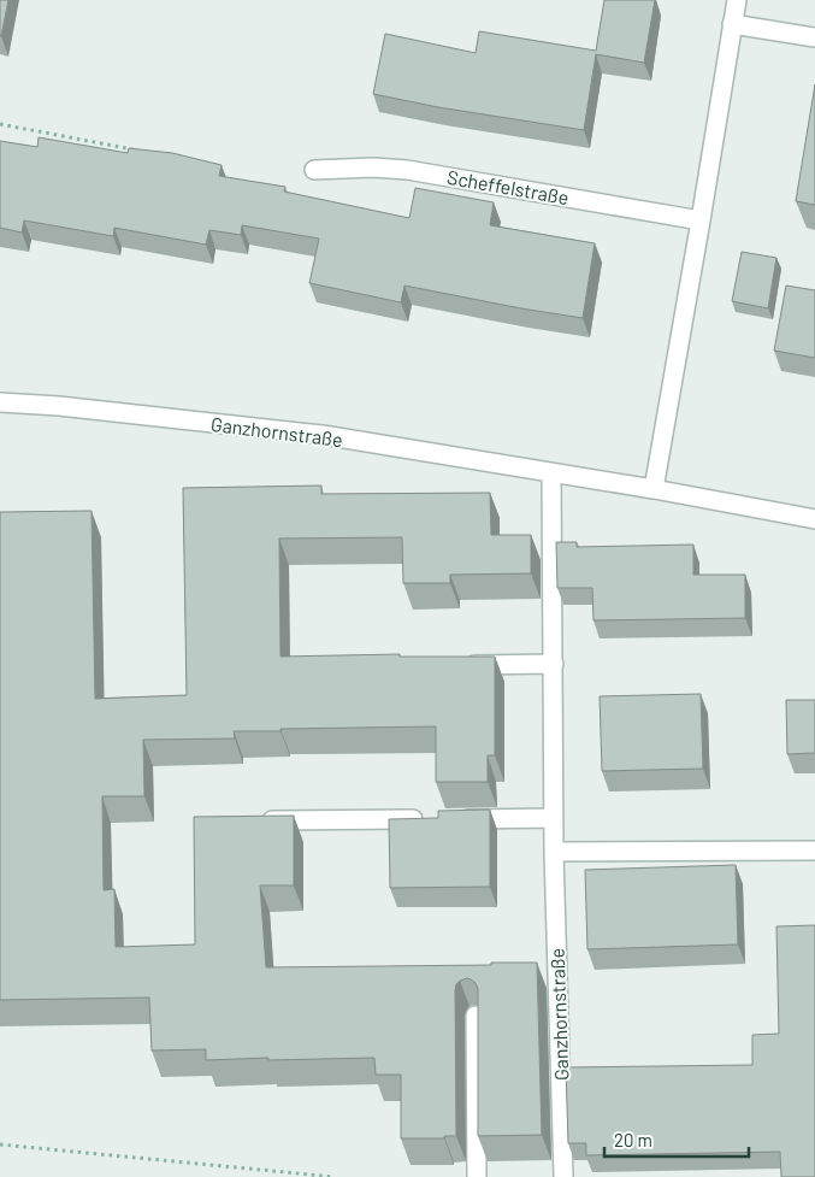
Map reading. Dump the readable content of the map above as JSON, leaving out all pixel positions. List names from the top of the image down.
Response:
{
  "streets": {
    "street": ["Scheffelstraße", "Ganzhornstraße"]
  },
  "scale_bar": "20 m"
}
